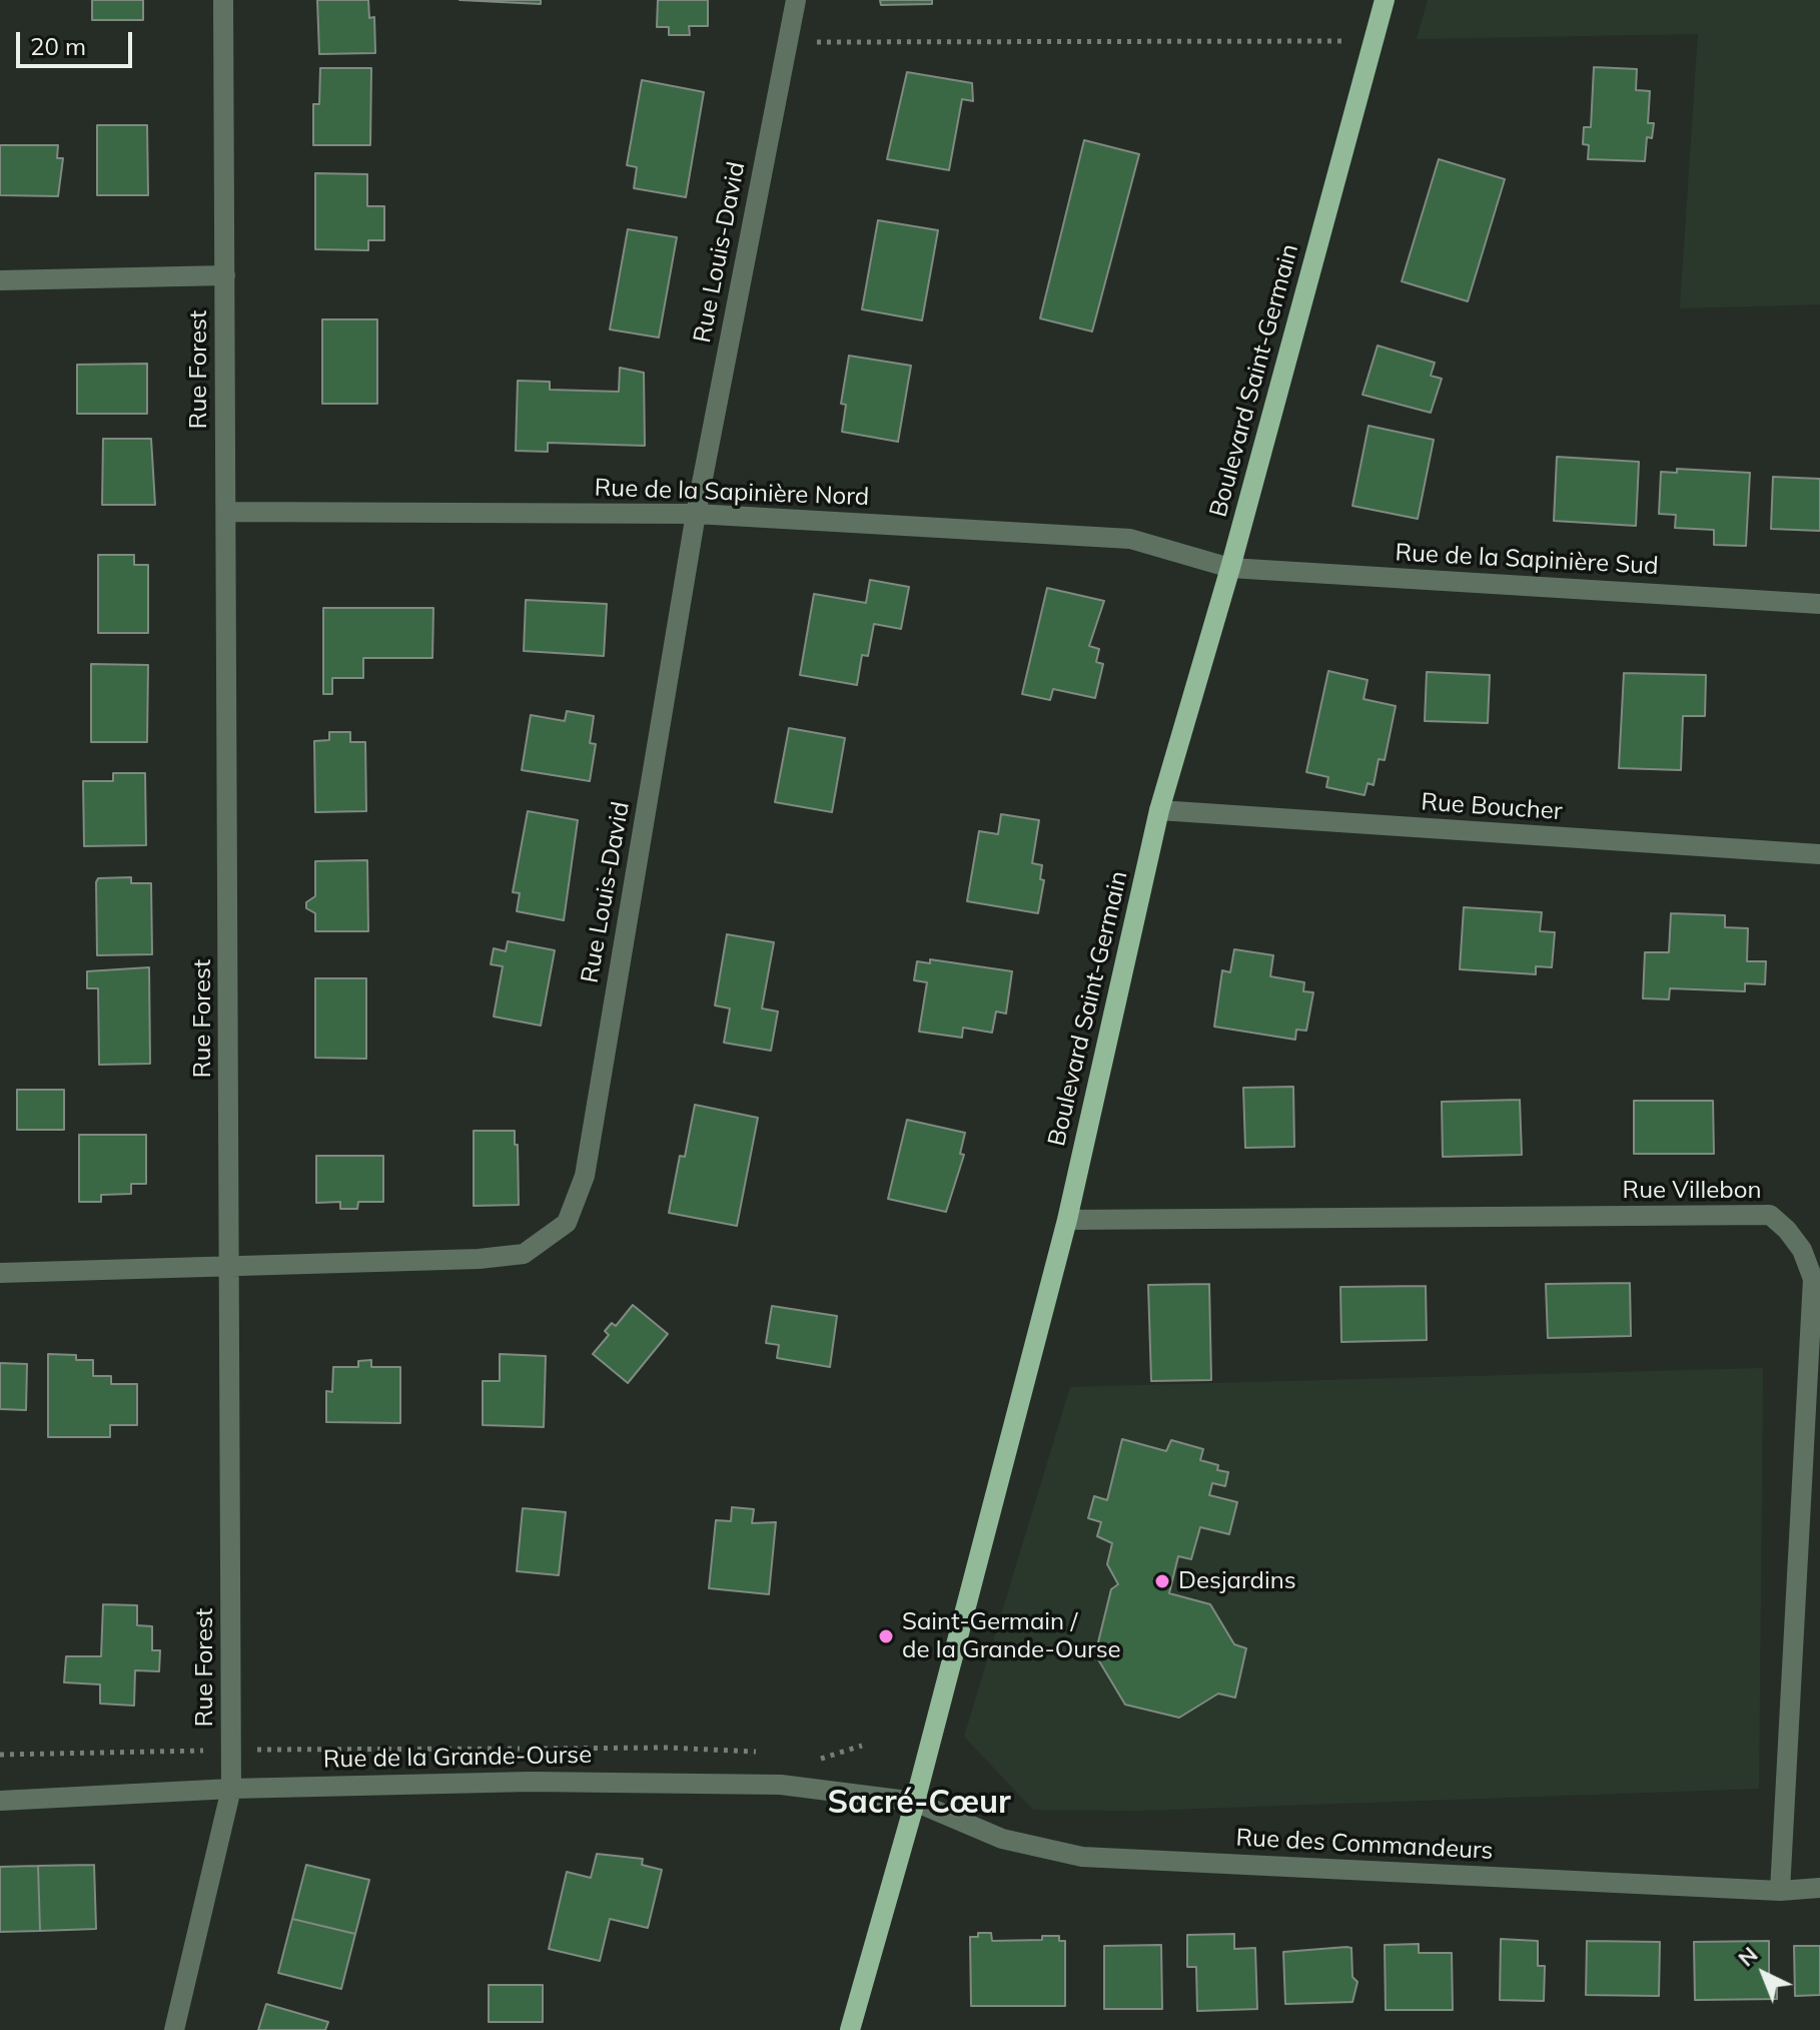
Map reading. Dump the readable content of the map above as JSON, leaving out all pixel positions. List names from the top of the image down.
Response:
{
  "streets": {
    "main road": ["Boulevard Saint-Germain"],
    "street": [
      "Rue Louis-David",
      "Rue Forest",
      "Rue de la Sapinière Nord",
      "Rue de la Sapinière Sud",
      "Rue Boucher",
      "Rue Villebon",
      "Rue de la Grande-Ourse",
      "Rue des Commandeurs"
    ]
  },
  "crossings": [
    ["Rue Louis-David", "Rue Forest"],
    ["Rue Louis-David", "Rue de la Sapinière Nord"],
    ["Rue Forest", "Rue de la Sapinière Nord"],
    ["Rue Forest", "Rue de la Grande-Ourse"],
    ["Boulevard Saint-Germain", "Rue de la Sapinière Nord"],
    ["Boulevard Saint-Germain", "Rue de la Sapinière Sud"],
    ["Boulevard Saint-Germain", "Rue Boucher"],
    ["Boulevard Saint-Germain", "Rue Villebon"],
    ["Boulevard Saint-Germain", "Rue de la Grande-Ourse"],
    ["Boulevard Saint-Germain", "Rue des Commandeurs"],
    ["Rue de la Sapinière Nord", "Rue de la Sapinière Sud"],
    ["Rue Villebon", "Rue des Commandeurs"],
    ["Rue de la Grande-Ourse", "Rue des Commandeurs"]
  ],
  "districts": ["Sacré-Cœur"],
  "places": ["Desjardins", "Saint-Germain / de la Grande-Ourse"],
  "scale_bar": "20 m",
  "north": "top left"
}
